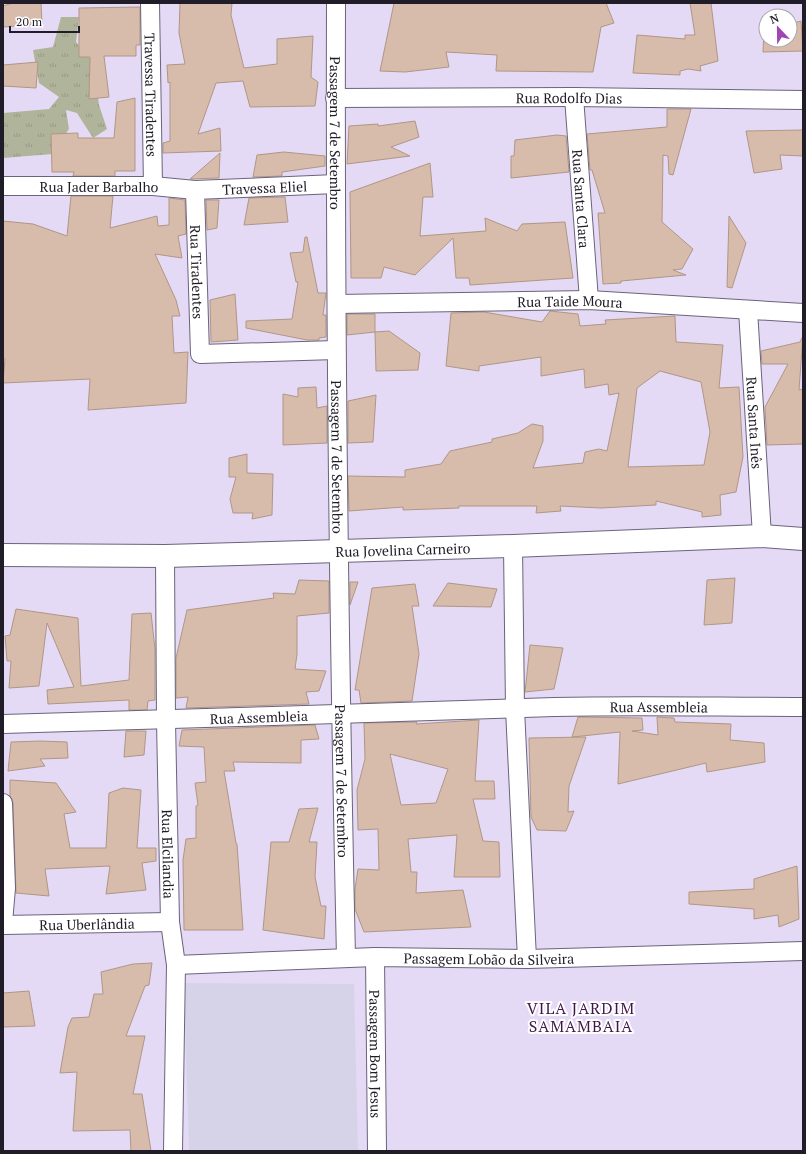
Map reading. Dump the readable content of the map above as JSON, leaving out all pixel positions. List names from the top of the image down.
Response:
{
  "streets": {
    "street": [
      "Travessa Tiradentes",
      "Rua Rodolfo Dias",
      "Passagem 7 de Setembro",
      "Rua Jader Barbalho",
      "Travessa Eliel",
      "Rua Santa Clara",
      "Rua Tiradentes",
      "Rua Taide Moura",
      "Rua Santa Inês",
      "Rua Jovelina Carneiro",
      "Rua Assembleia",
      "Rua Elcilandia",
      "Rua Uberlândia",
      "Passagem Lobão da Silveira",
      "Passagem Bom Jesus"
    ]
  },
  "crossings": [
    ["Travessa Tiradentes", "Rua Jader Barbalho"],
    ["Rua Rodolfo Dias", "Passagem 7 de Setembro"],
    ["Rua Rodolfo Dias", "Rua Santa Clara"],
    ["Passagem 7 de Setembro", "Travessa Eliel"],
    ["Passagem 7 de Setembro", "Rua Tiradentes"],
    ["Passagem 7 de Setembro", "Rua Taide Moura"],
    ["Passagem 7 de Setembro", "Rua Jovelina Carneiro"],
    ["Passagem 7 de Setembro", "Rua Assembleia"],
    ["Passagem 7 de Setembro", "Passagem Lobão da Silveira"],
    ["Rua Jader Barbalho", "Travessa Eliel"],
    ["Rua Jader Barbalho", "Rua Tiradentes"],
    ["Travessa Eliel", "Rua Tiradentes"],
    ["Rua Santa Clara", "Rua Taide Moura"],
    ["Rua Taide Moura", "Rua Santa Inês"],
    ["Rua Santa Inês", "Rua Jovelina Carneiro"],
    ["Rua Jovelina Carneiro", "Rua Elcilandia"],
    ["Rua Assembleia", "Rua Elcilandia"],
    ["Rua Elcilandia", "Rua Uberlândia"],
    ["Rua Elcilandia", "Passagem Lobão da Silveira"],
    ["Passagem Lobão da Silveira", "Passagem Bom Jesus"]
  ],
  "districts": ["VILA JARDIM SAMAMBAIA"],
  "scale_bar": "20 m",
  "north": "top"
}
